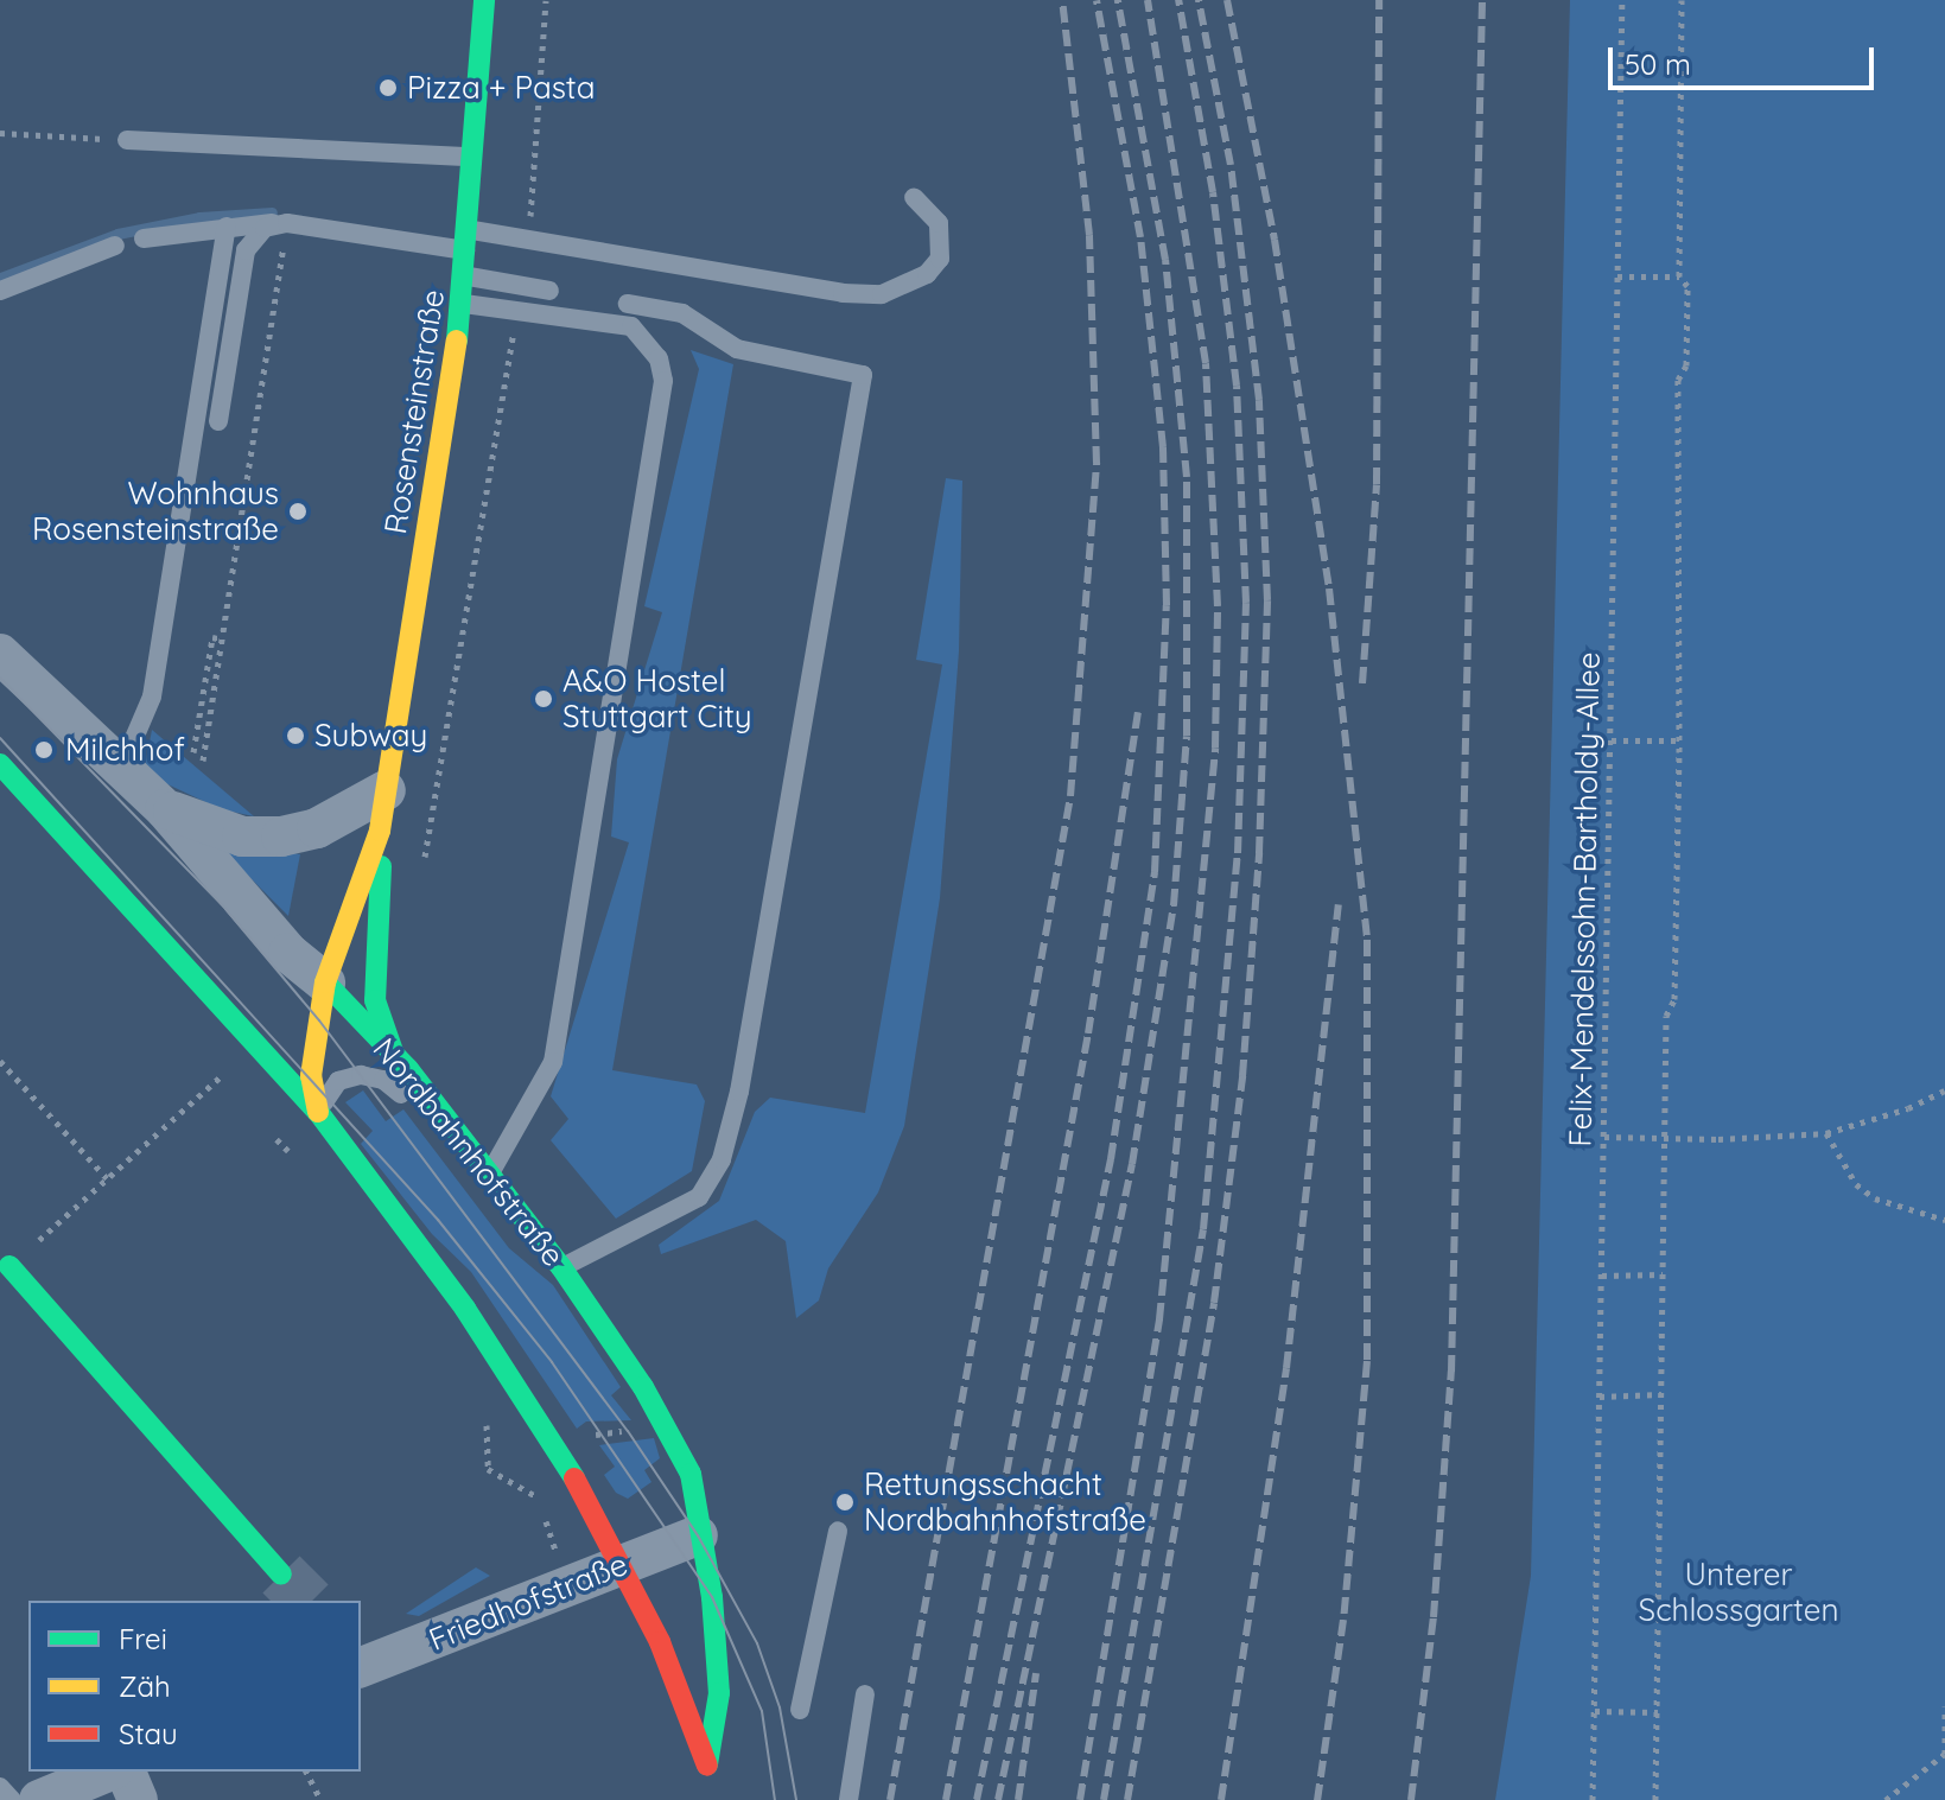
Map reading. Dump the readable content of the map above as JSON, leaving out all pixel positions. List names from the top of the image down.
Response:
{
  "streets": {
    "street": ["Rosensteinstraße", "Nordbahnhofstraße", "Friedhofstraße"],
    "path": ["Felix-Mendelssohn-Bartholdy-Allee"]
  },
  "crossings": [
    ["Rosensteinstraße", "Nordbahnhofstraße"],
    ["Nordbahnhofstraße", "Friedhofstraße"]
  ],
  "parks": ["Unterer Schlossgarten"],
  "places": [
    "Pizza + Pasta",
    "Wohnhaus Rosensteinstraße",
    "A&O Hostel Stuttgart City",
    "Subway",
    "Milchhof",
    "Rettungsschacht Nordbahnhofstraße"
  ],
  "legend": ["Frei", "Zäh", "Stau"],
  "scale_bar": "50 m"
}
